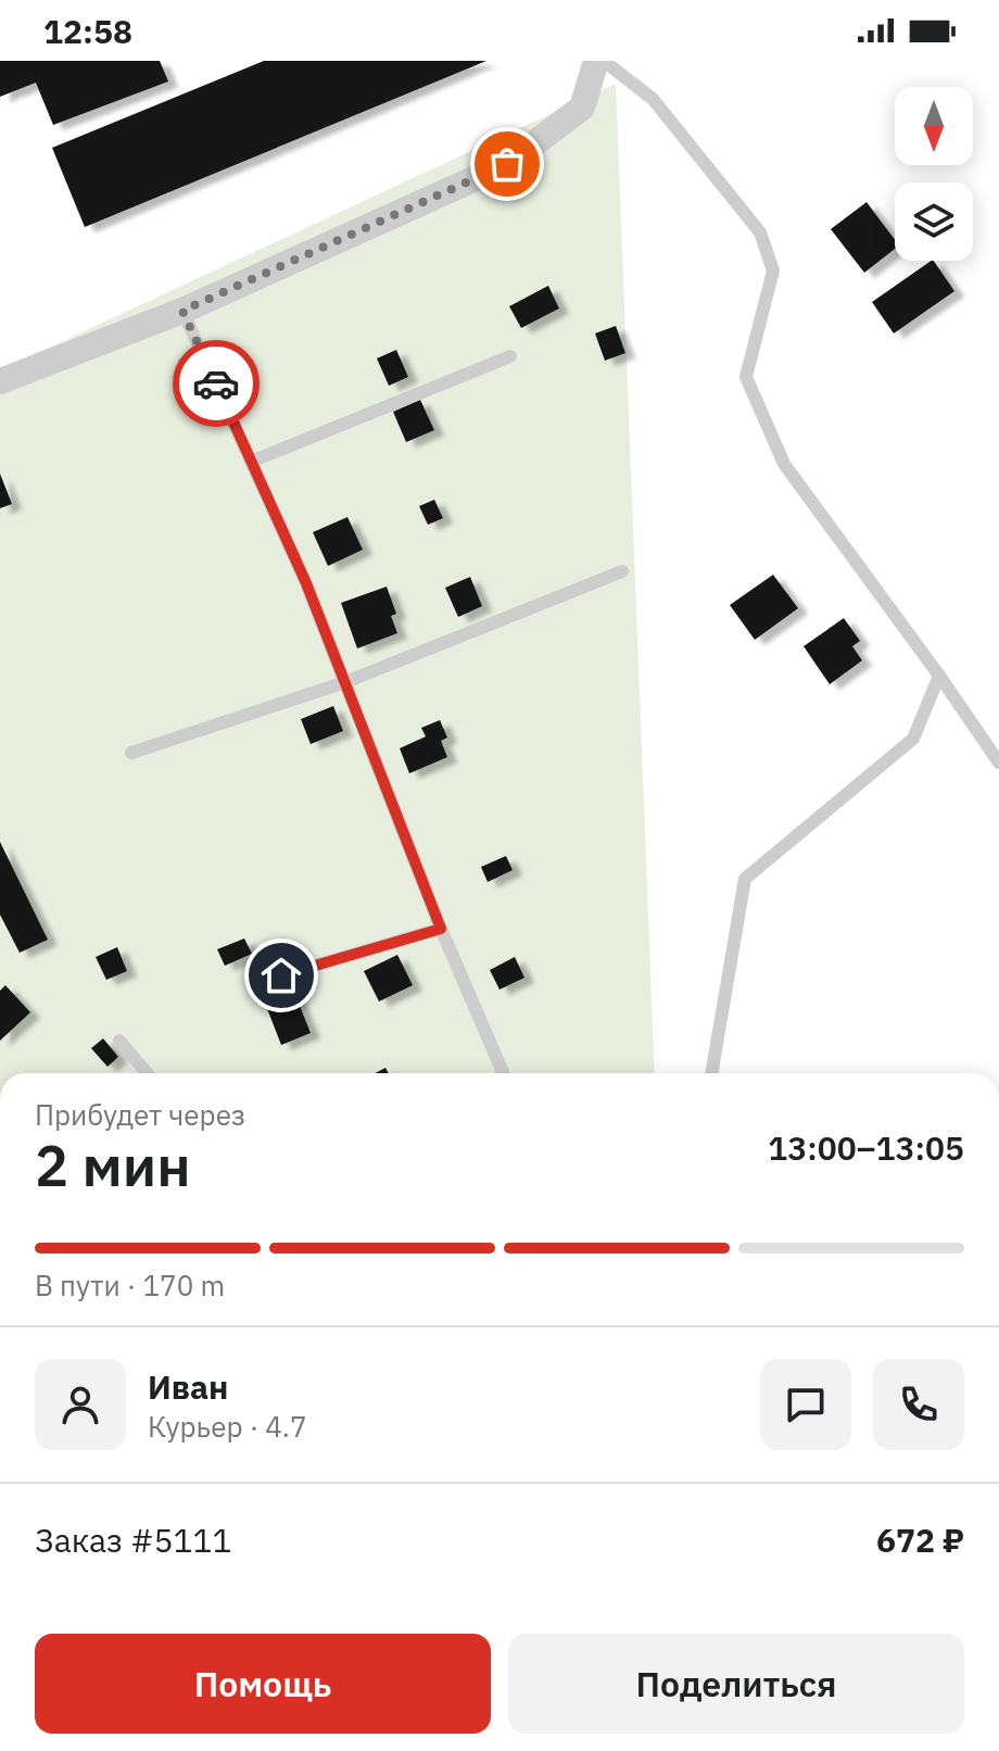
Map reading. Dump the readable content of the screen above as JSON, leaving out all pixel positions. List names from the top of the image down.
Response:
{
  "north": "bottom",
  "page": {
    "status": "12:58",
    "heading": ["2 мин", "Прибудет через", "13:00–13:05"],
    "panel": [
      "Иван",
      "Курьер · 4.7",
      "Заказ #5111",
      "672 ₽"
    ],
    "bar": "В пути · 170 m",
    "buttons": ["Помощь", "Поделиться"]
  }
}
